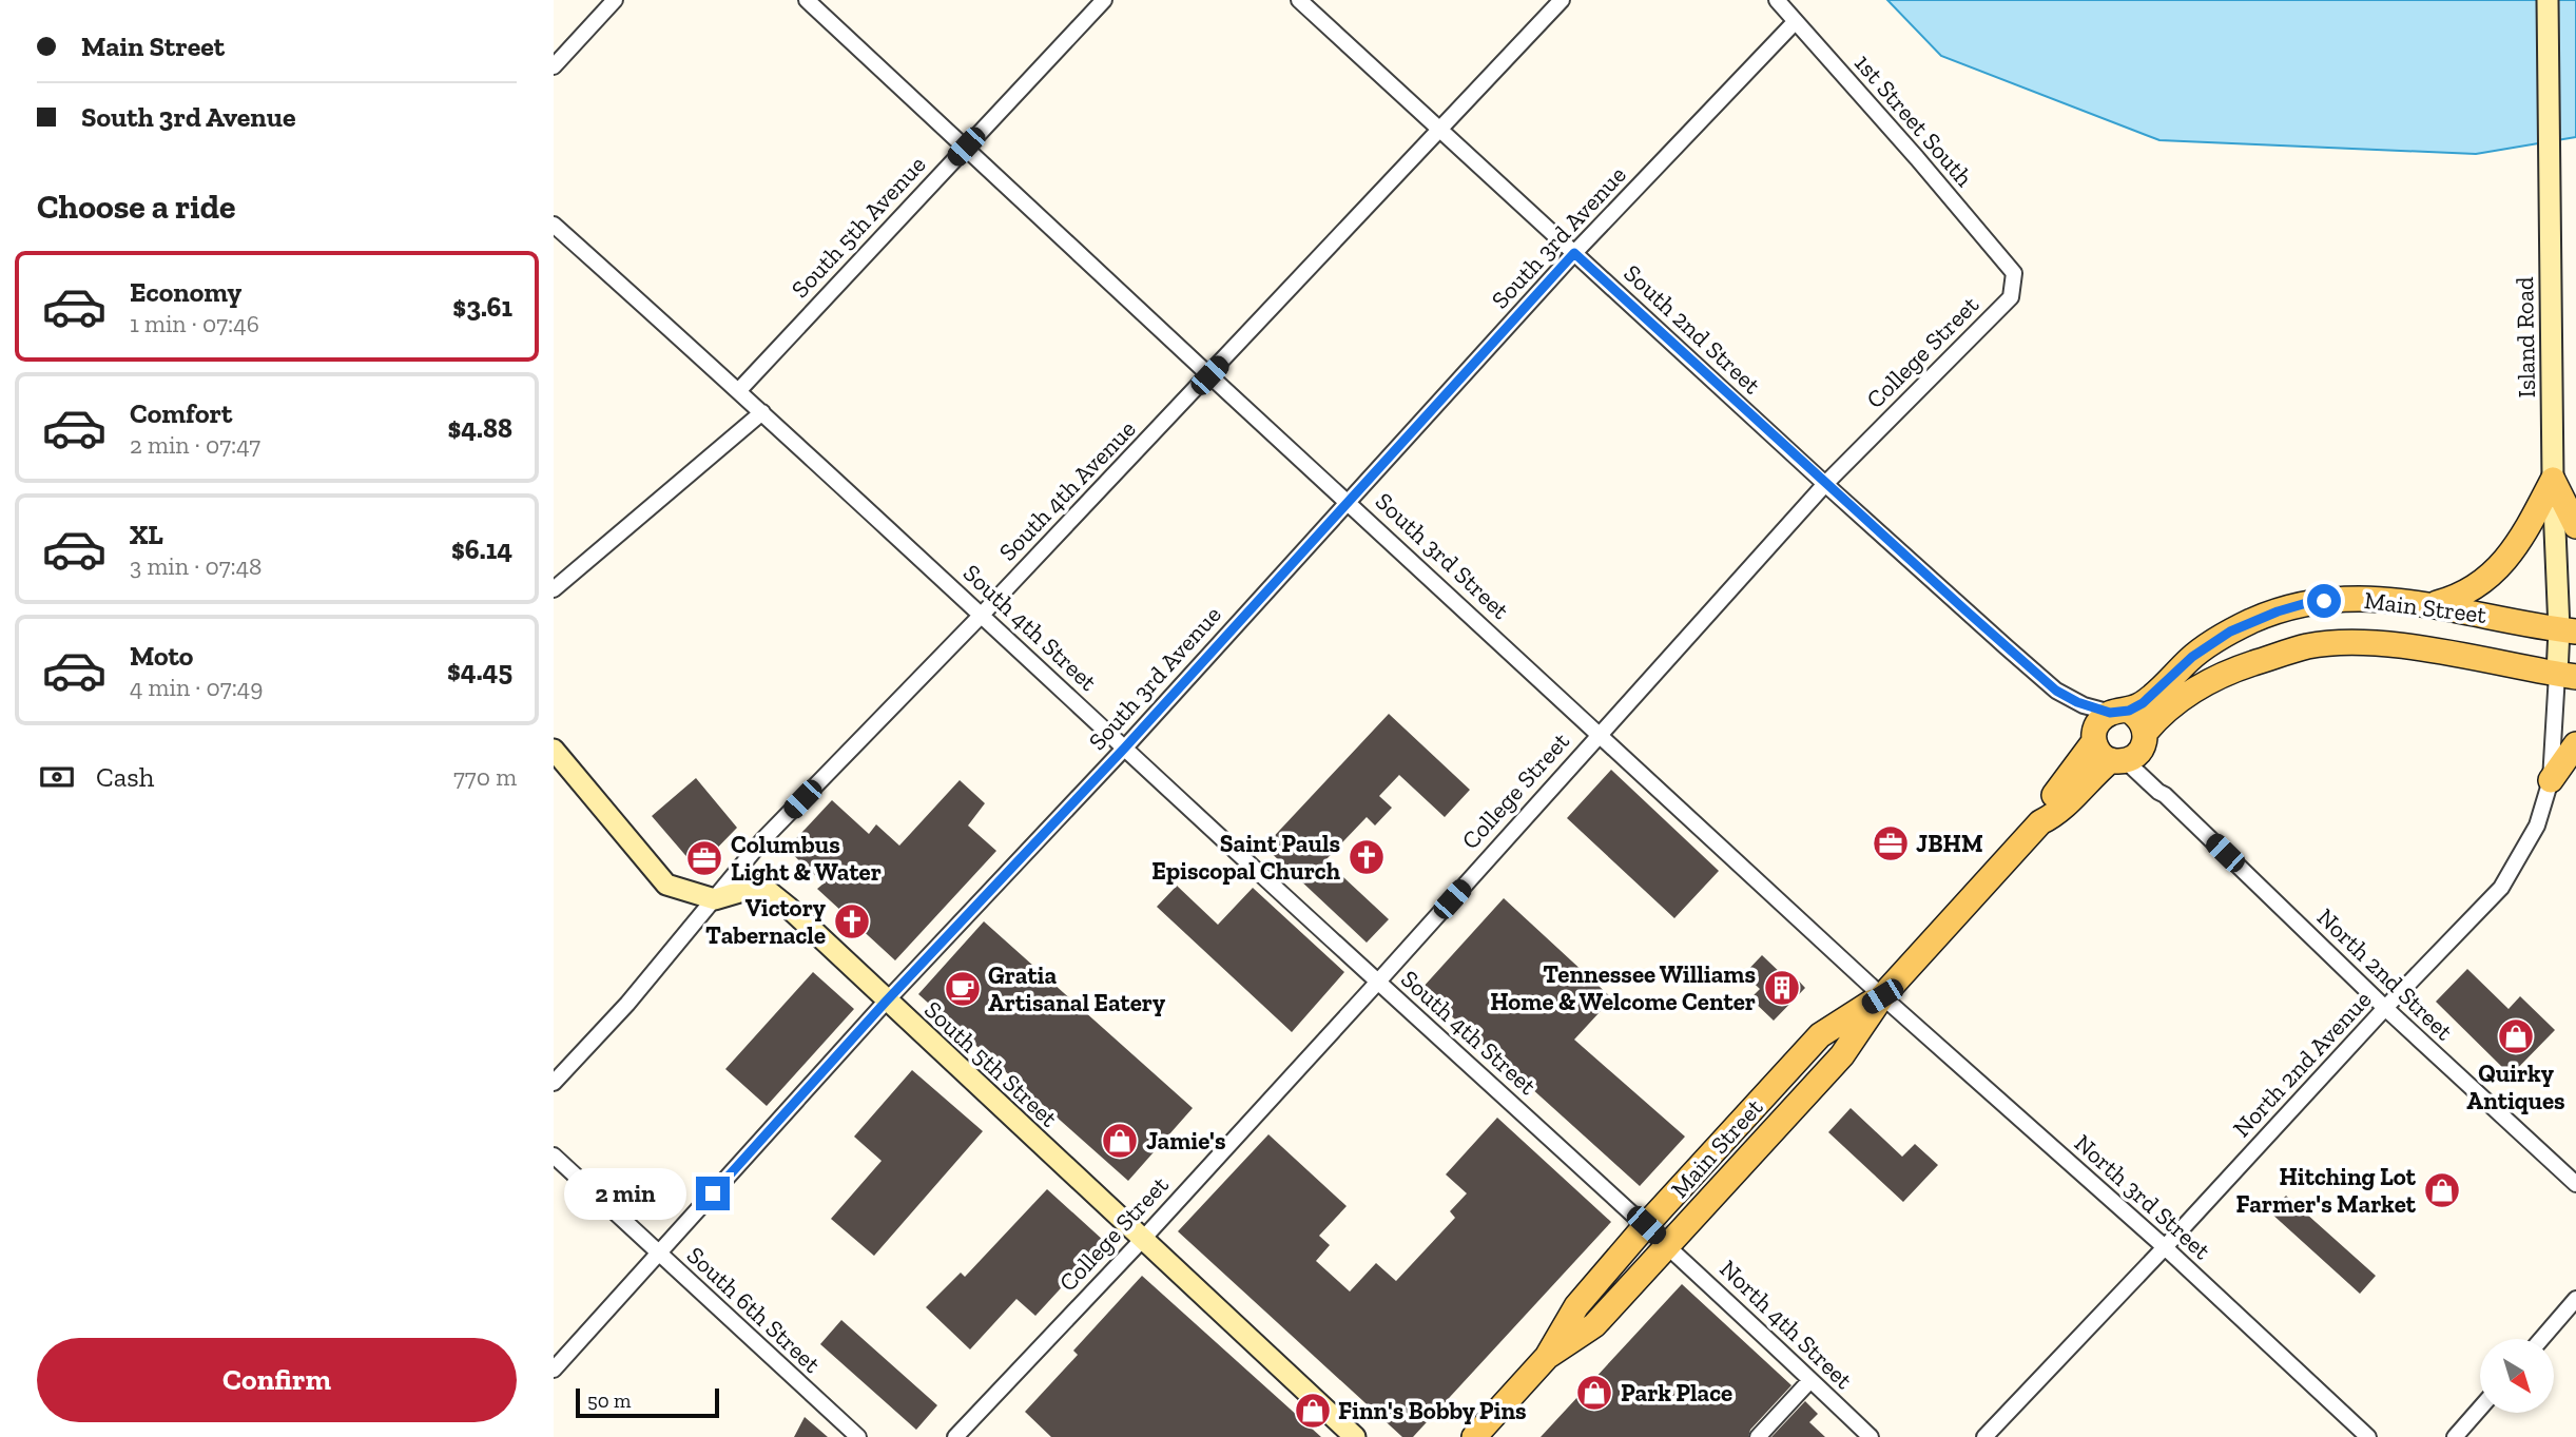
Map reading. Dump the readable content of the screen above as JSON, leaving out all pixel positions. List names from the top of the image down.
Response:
{
  "streets": {
    "main road": ["Main Street"],
    "street": [
      "1st Street South",
      "South 5th Avenue",
      "South 3rd Avenue",
      "South 2nd Street",
      "Island Road",
      "College Street",
      "South 4th Avenue",
      "South 3rd Street",
      "South 4th Street",
      "North 2nd Street",
      "South 5th Street",
      "North 2nd Avenue",
      "North 3rd Street",
      "South 6th Street",
      "North 4th Street"
    ]
  },
  "crossings": [
    ["1st Street South", "South 3rd Avenue"],
    ["1st Street South", "College Street"],
    ["South 5th Avenue", "South 3rd Street"],
    ["South 5th Avenue", "South 4th Street"],
    ["South 3rd Avenue", "South 2nd Street"],
    ["South 3rd Avenue", "South 3rd Street"],
    ["South 3rd Avenue", "South 4th Street"],
    ["South 3rd Avenue", "South 5th Street"],
    ["South 3rd Avenue", "South 6th Street"],
    ["South 2nd Street", "College Street"],
    ["South 2nd Street", "South 4th Avenue"],
    ["South 2nd Street", "Main Street"],
    ["South 2nd Street", "North 2nd Street"],
    ["Island Road", "Main Street"],
    ["Island Road", "North 2nd Avenue"],
    ["College Street", "South 3rd Street"],
    ["College Street", "South 4th Street"],
    ["College Street", "South 5th Street"],
    ["South 4th Avenue", "South 3rd Street"],
    ["South 4th Avenue", "South 4th Street"],
    ["South 4th Avenue", "South 5th Street"],
    ["South 3rd Street", "Main Street"],
    ["South 3rd Street", "North 3rd Street"],
    ["Main Street", "South 4th Street"],
    ["Main Street", "North 2nd Street"],
    ["Main Street", "North 2nd Avenue"],
    ["Main Street", "North 3rd Street"],
    ["Main Street", "North 4th Street"],
    ["South 4th Street", "North 4th Street"],
    ["North 2nd Street", "North 2nd Avenue"],
    ["North 2nd Avenue", "North 3rd Street"]
  ],
  "places": {
    "office": ["JBHM", "Columbus Light & Water"],
    "church": ["Saint Pauls Episcopal Church", "Victory Tabernacle"],
    "building": ["Tennessee Williams Home & Welcome Center"],
    "cafe": ["Gratia Artisanal Eatery"],
    "shop": [
      "Quirky Antiques",
      "Jamie's",
      "Hitching Lot Farmer's Market",
      "Park Place",
      "Finn's Bobby Pins"
    ]
  },
  "scale_bar": "50 m",
  "north": "bottom right",
  "page": {
    "banner": ["Main Street", "South 3rd Avenue"],
    "heading": "Choose a ride",
    "list": [
      {
        "name": "Economy",
        "note": "1 min · 07:46",
        "value": "$3.61"
      },
      {
        "name": "Comfort",
        "note": "2 min · 07:47",
        "value": "$4.88"
      },
      {
        "name": "XL",
        "note": "3 min · 07:48",
        "value": "$6.14"
      },
      {
        "name": "Moto",
        "note": "4 min · 07:49",
        "value": "$4.45"
      }
    ],
    "pay": ["Cash", "770 m"],
    "bubble": "2 min",
    "buttons": "Confirm",
    "scale": "50 m"
  }
}
